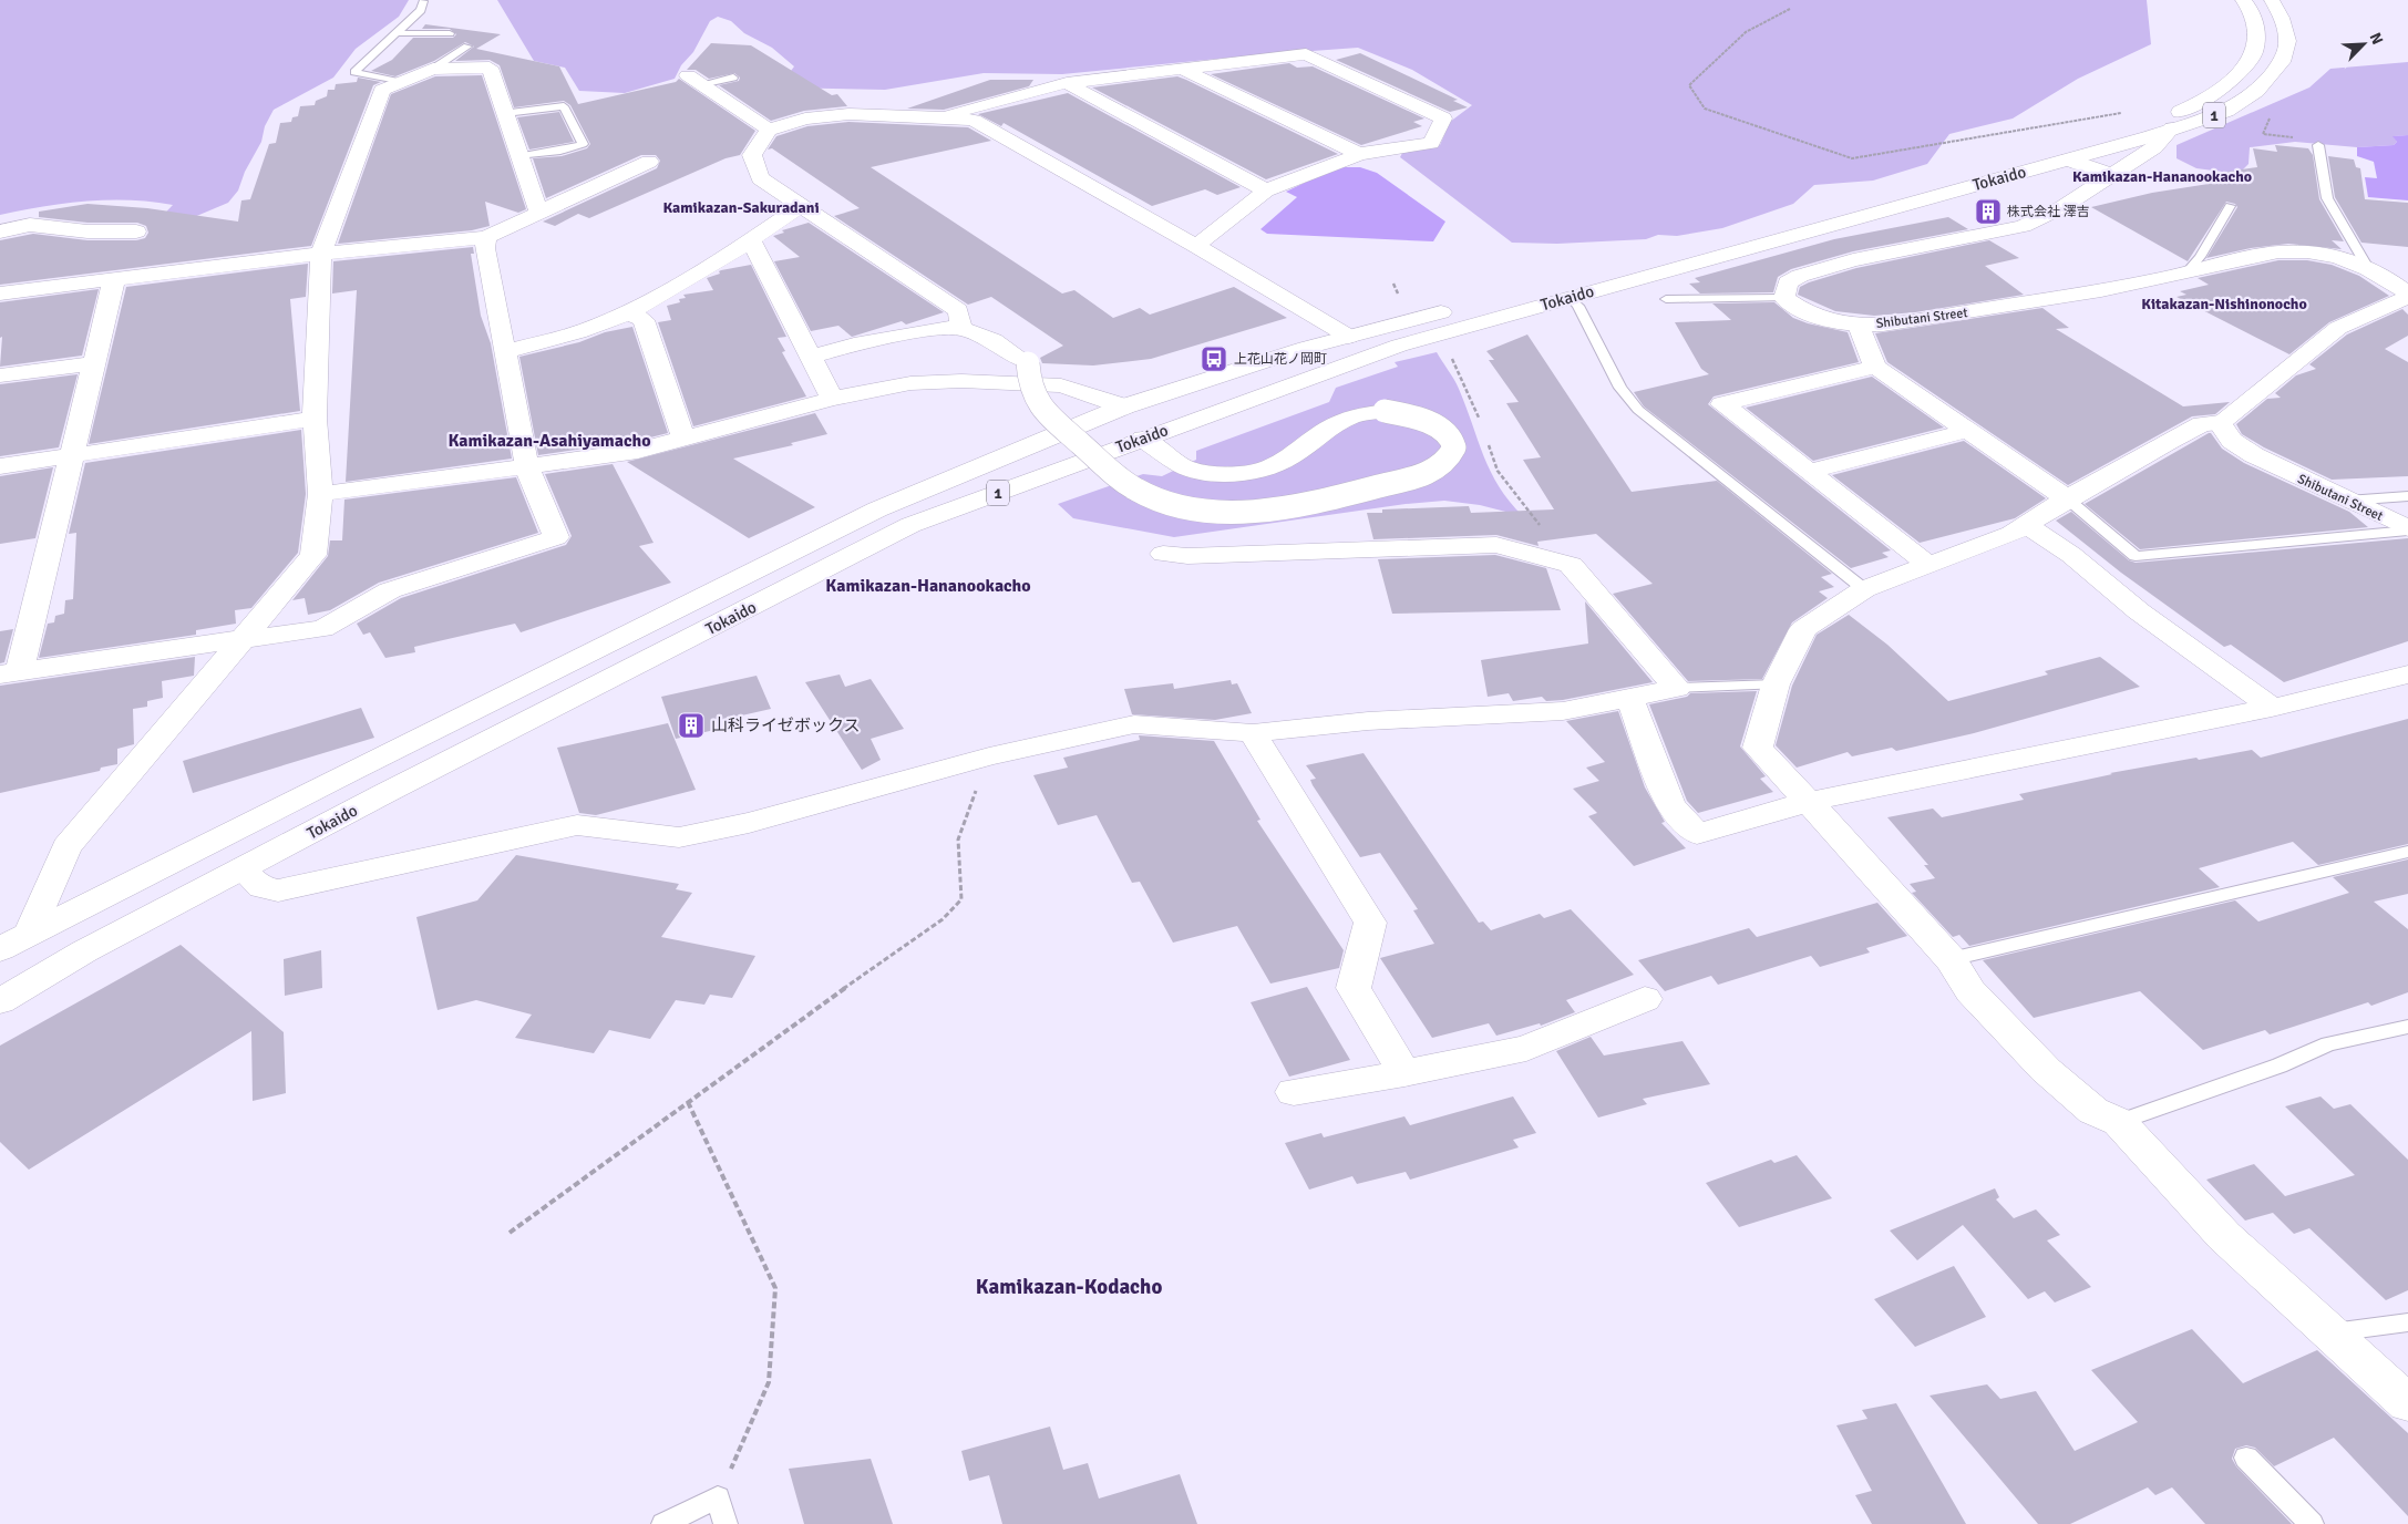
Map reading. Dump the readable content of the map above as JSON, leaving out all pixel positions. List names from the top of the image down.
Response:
{
  "streets": {
    "main road": ["1", "Tokaido", "Shibutani Street"]
  },
  "districts": [
    "Kamikazan-Hananookacho",
    "Kamikazan-Sakuradani",
    "Kitakazan-Nishinonocho",
    "Kamikazan-Asahiyamacho",
    "Kamikazan-Hananookacho",
    "Kamikazan-Kodacho"
  ],
  "places": {
    "building": ["株式会社 澤吉", "山科ライゼボックス"],
    "bus stop": ["上花山花ノ岡町"]
  },
  "north": "top right"
}
